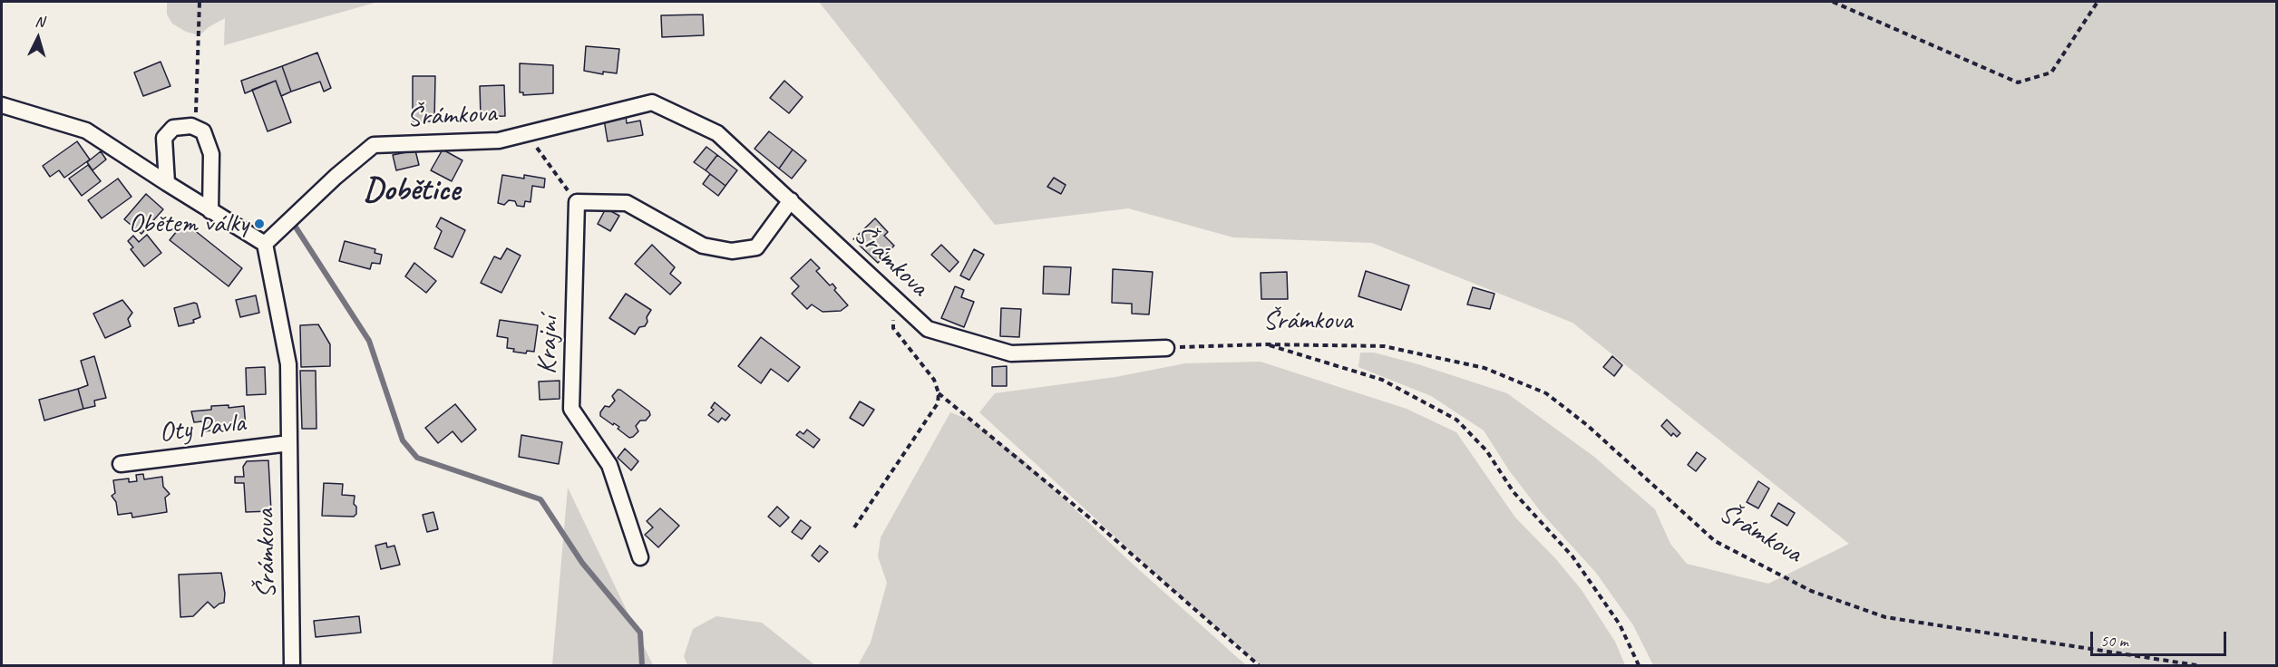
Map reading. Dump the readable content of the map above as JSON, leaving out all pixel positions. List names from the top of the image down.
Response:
{
  "streets": {
    "street": ["Šrámkova", "Krajní", "Oty Pavla"]
  },
  "crossings": [
    ["Šrámkova", "Oty Pavla"]
  ],
  "districts": ["Dobětice"],
  "places": ["Obětem války"],
  "scale_bar": "50 m",
  "north": "top"
}
